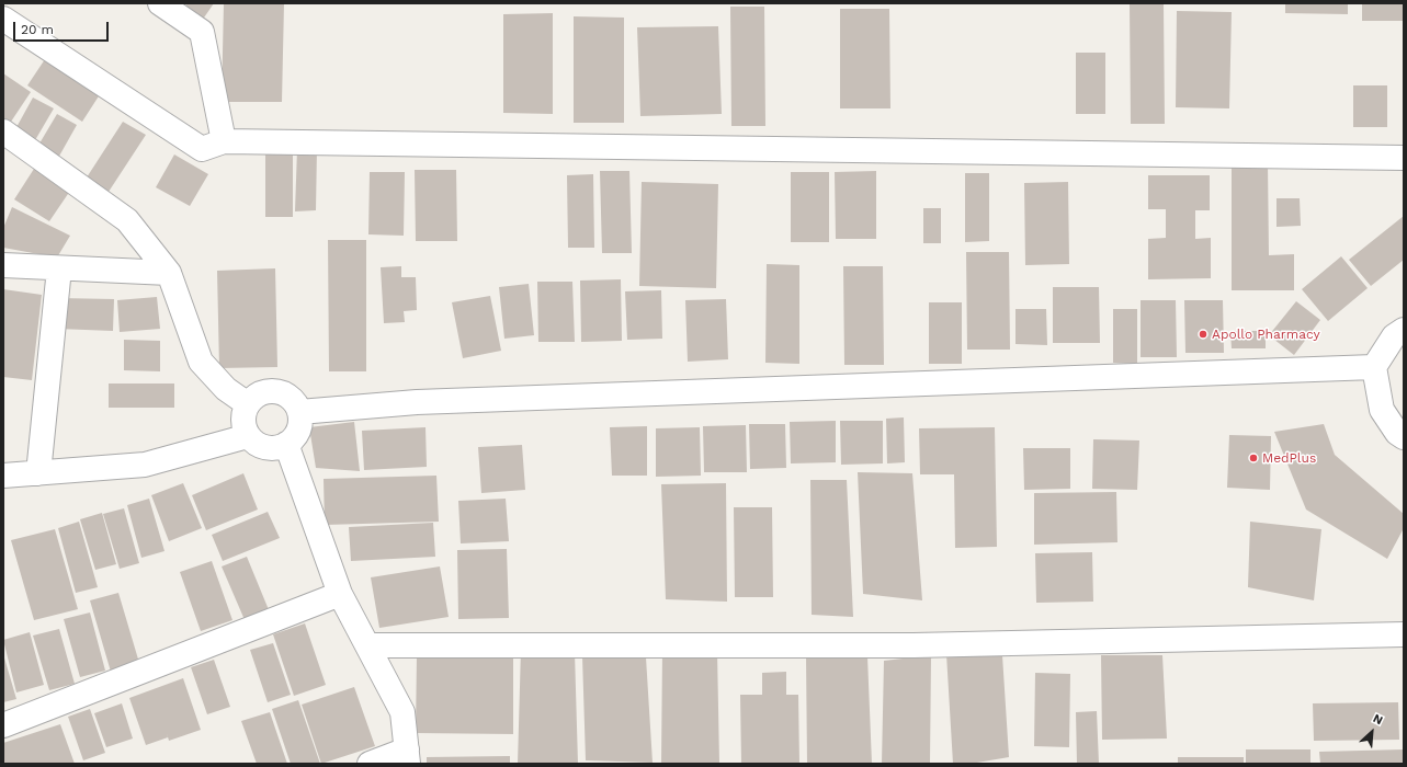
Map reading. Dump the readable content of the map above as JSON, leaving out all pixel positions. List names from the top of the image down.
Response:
{
  "places": ["Apollo Pharmacy", "MedPlus"],
  "scale_bar": "20 m",
  "north": "top right"
}
